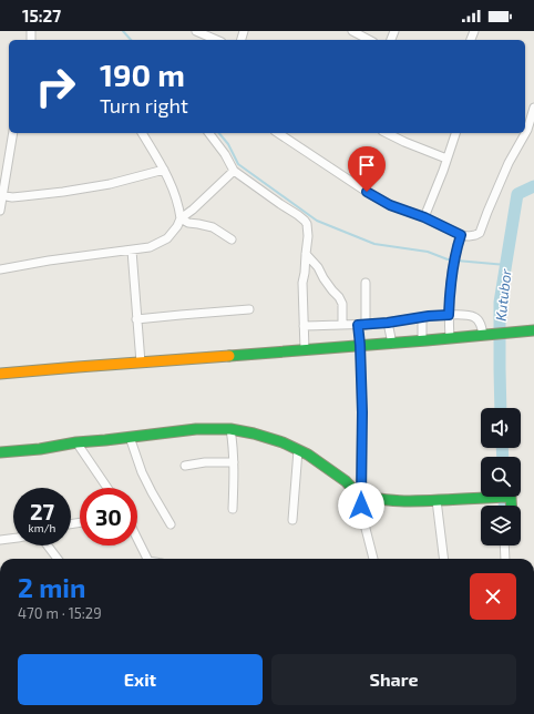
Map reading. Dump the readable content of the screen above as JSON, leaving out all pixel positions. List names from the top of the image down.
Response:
{
  "water": ["Kutubor"],
  "page": {
    "status": "15:27",
    "turn": ["190 m", "Turn right"],
    "speed": "27 km/h",
    "limit": "30",
    "heading": ["2 min", "470 m · 15:29"],
    "buttons": ["Exit", "Share"]
  }
}
